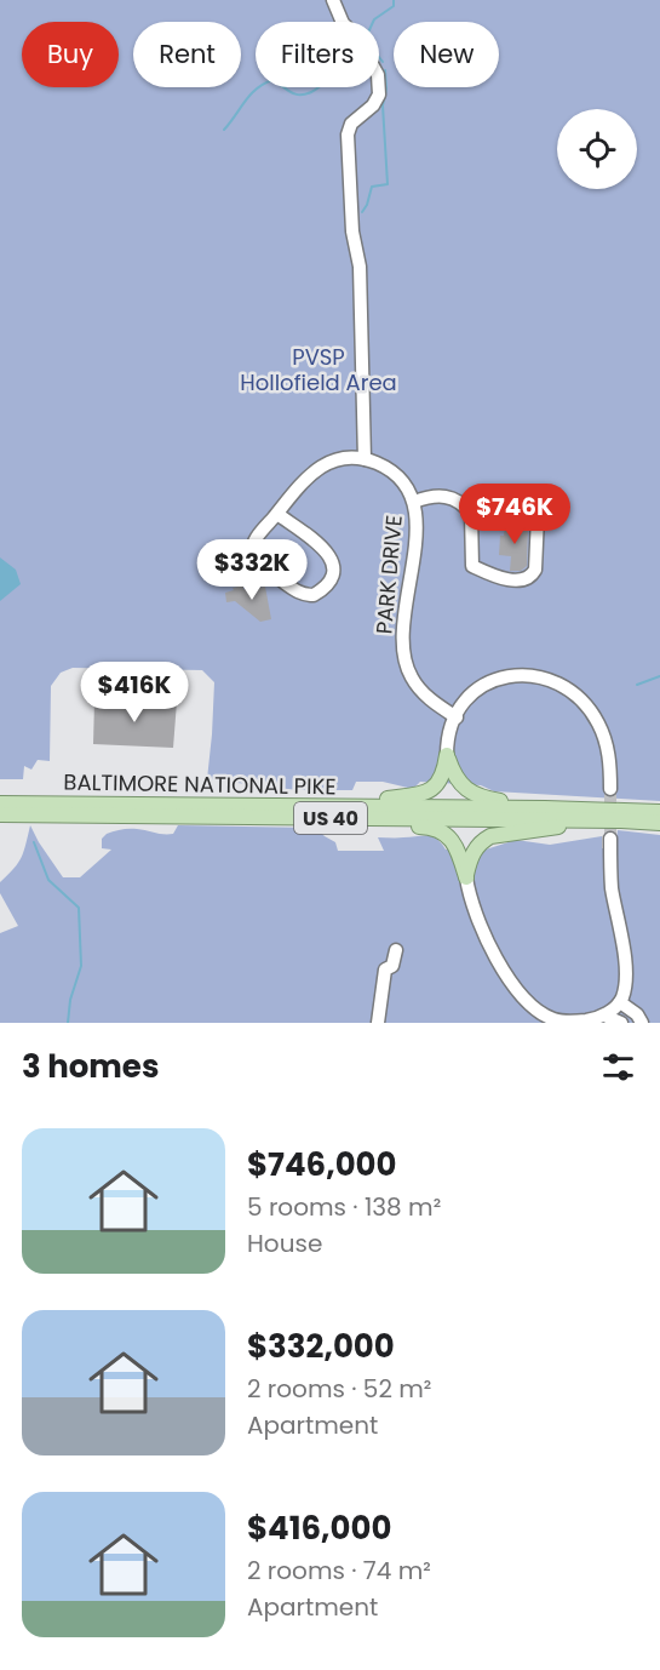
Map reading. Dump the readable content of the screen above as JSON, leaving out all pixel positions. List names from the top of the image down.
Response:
{
  "streets": {
    "main road": ["BALTIMORE NATIONAL PIKE", "US 40"],
    "street": ["PARK DRIVE"]
  },
  "parks": ["PVSP Hollofield Area"],
  "page": {
    "chip": [
      "Buy",
      "Rent",
      "Filters",
      "New"
    ],
    "price": ["$746K", "$332K", "$416K"],
    "heading": "3 homes",
    "list": [
      {
        "name": "$746,000",
        "note": "5 rooms · 138 m² · House"
      },
      {
        "name": "$332,000",
        "note": "2 rooms · 52 m² · Apartment"
      },
      {
        "name": "$416,000",
        "note": "2 rooms · 74 m² · Apartment"
      }
    ]
  }
}
